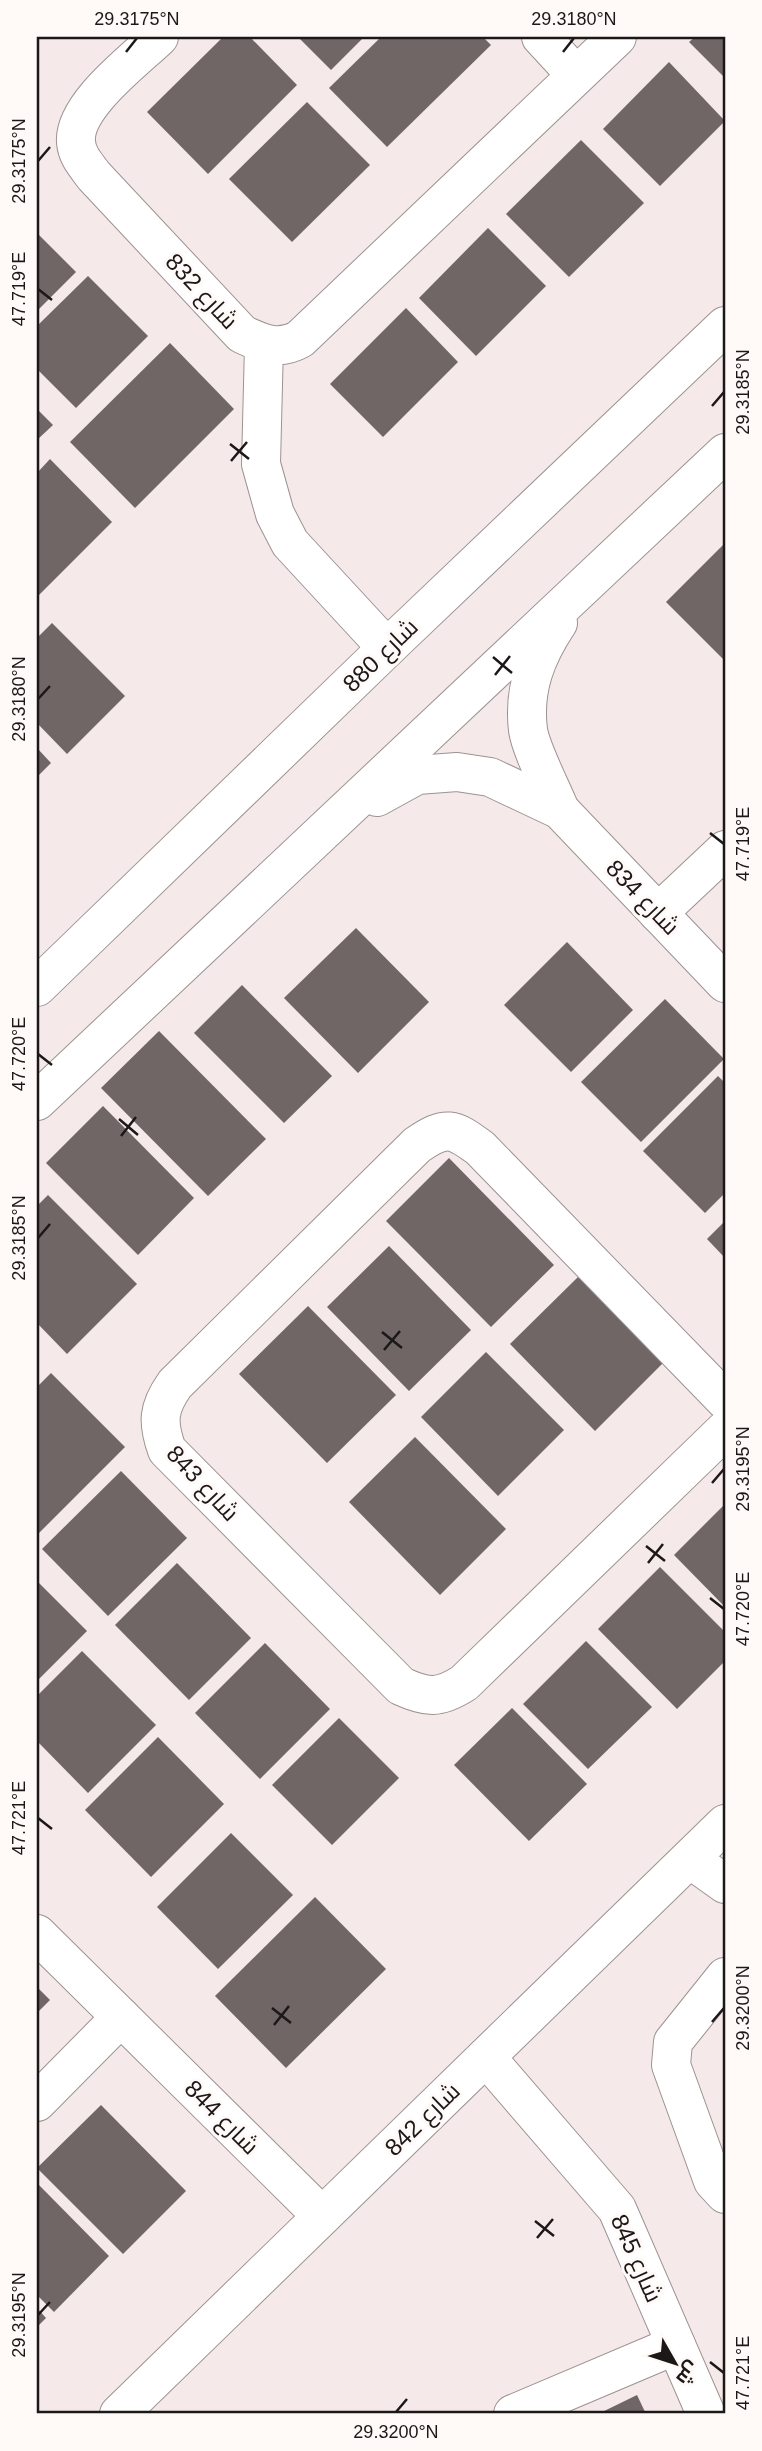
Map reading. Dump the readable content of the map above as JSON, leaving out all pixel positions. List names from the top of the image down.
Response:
{
  "streets": {
    "street": [
      "شارع 832",
      "شارع 880",
      "شارع 834",
      "شارع 843",
      "شارع 844",
      "شارع 842",
      "شارع 845"
    ]
  },
  "crossings": [
    ["شارع 844", "شارع 842"],
    ["شارع 842", "شارع 845"]
  ],
  "north": "bottom right",
  "coordinates": [
    "29.3175°N",
    "29.3180°N",
    "47.719°E",
    "29.3185°N",
    "47.720°E",
    "29.3195°N",
    "47.721°E",
    "29.3200°N"
  ]
}
